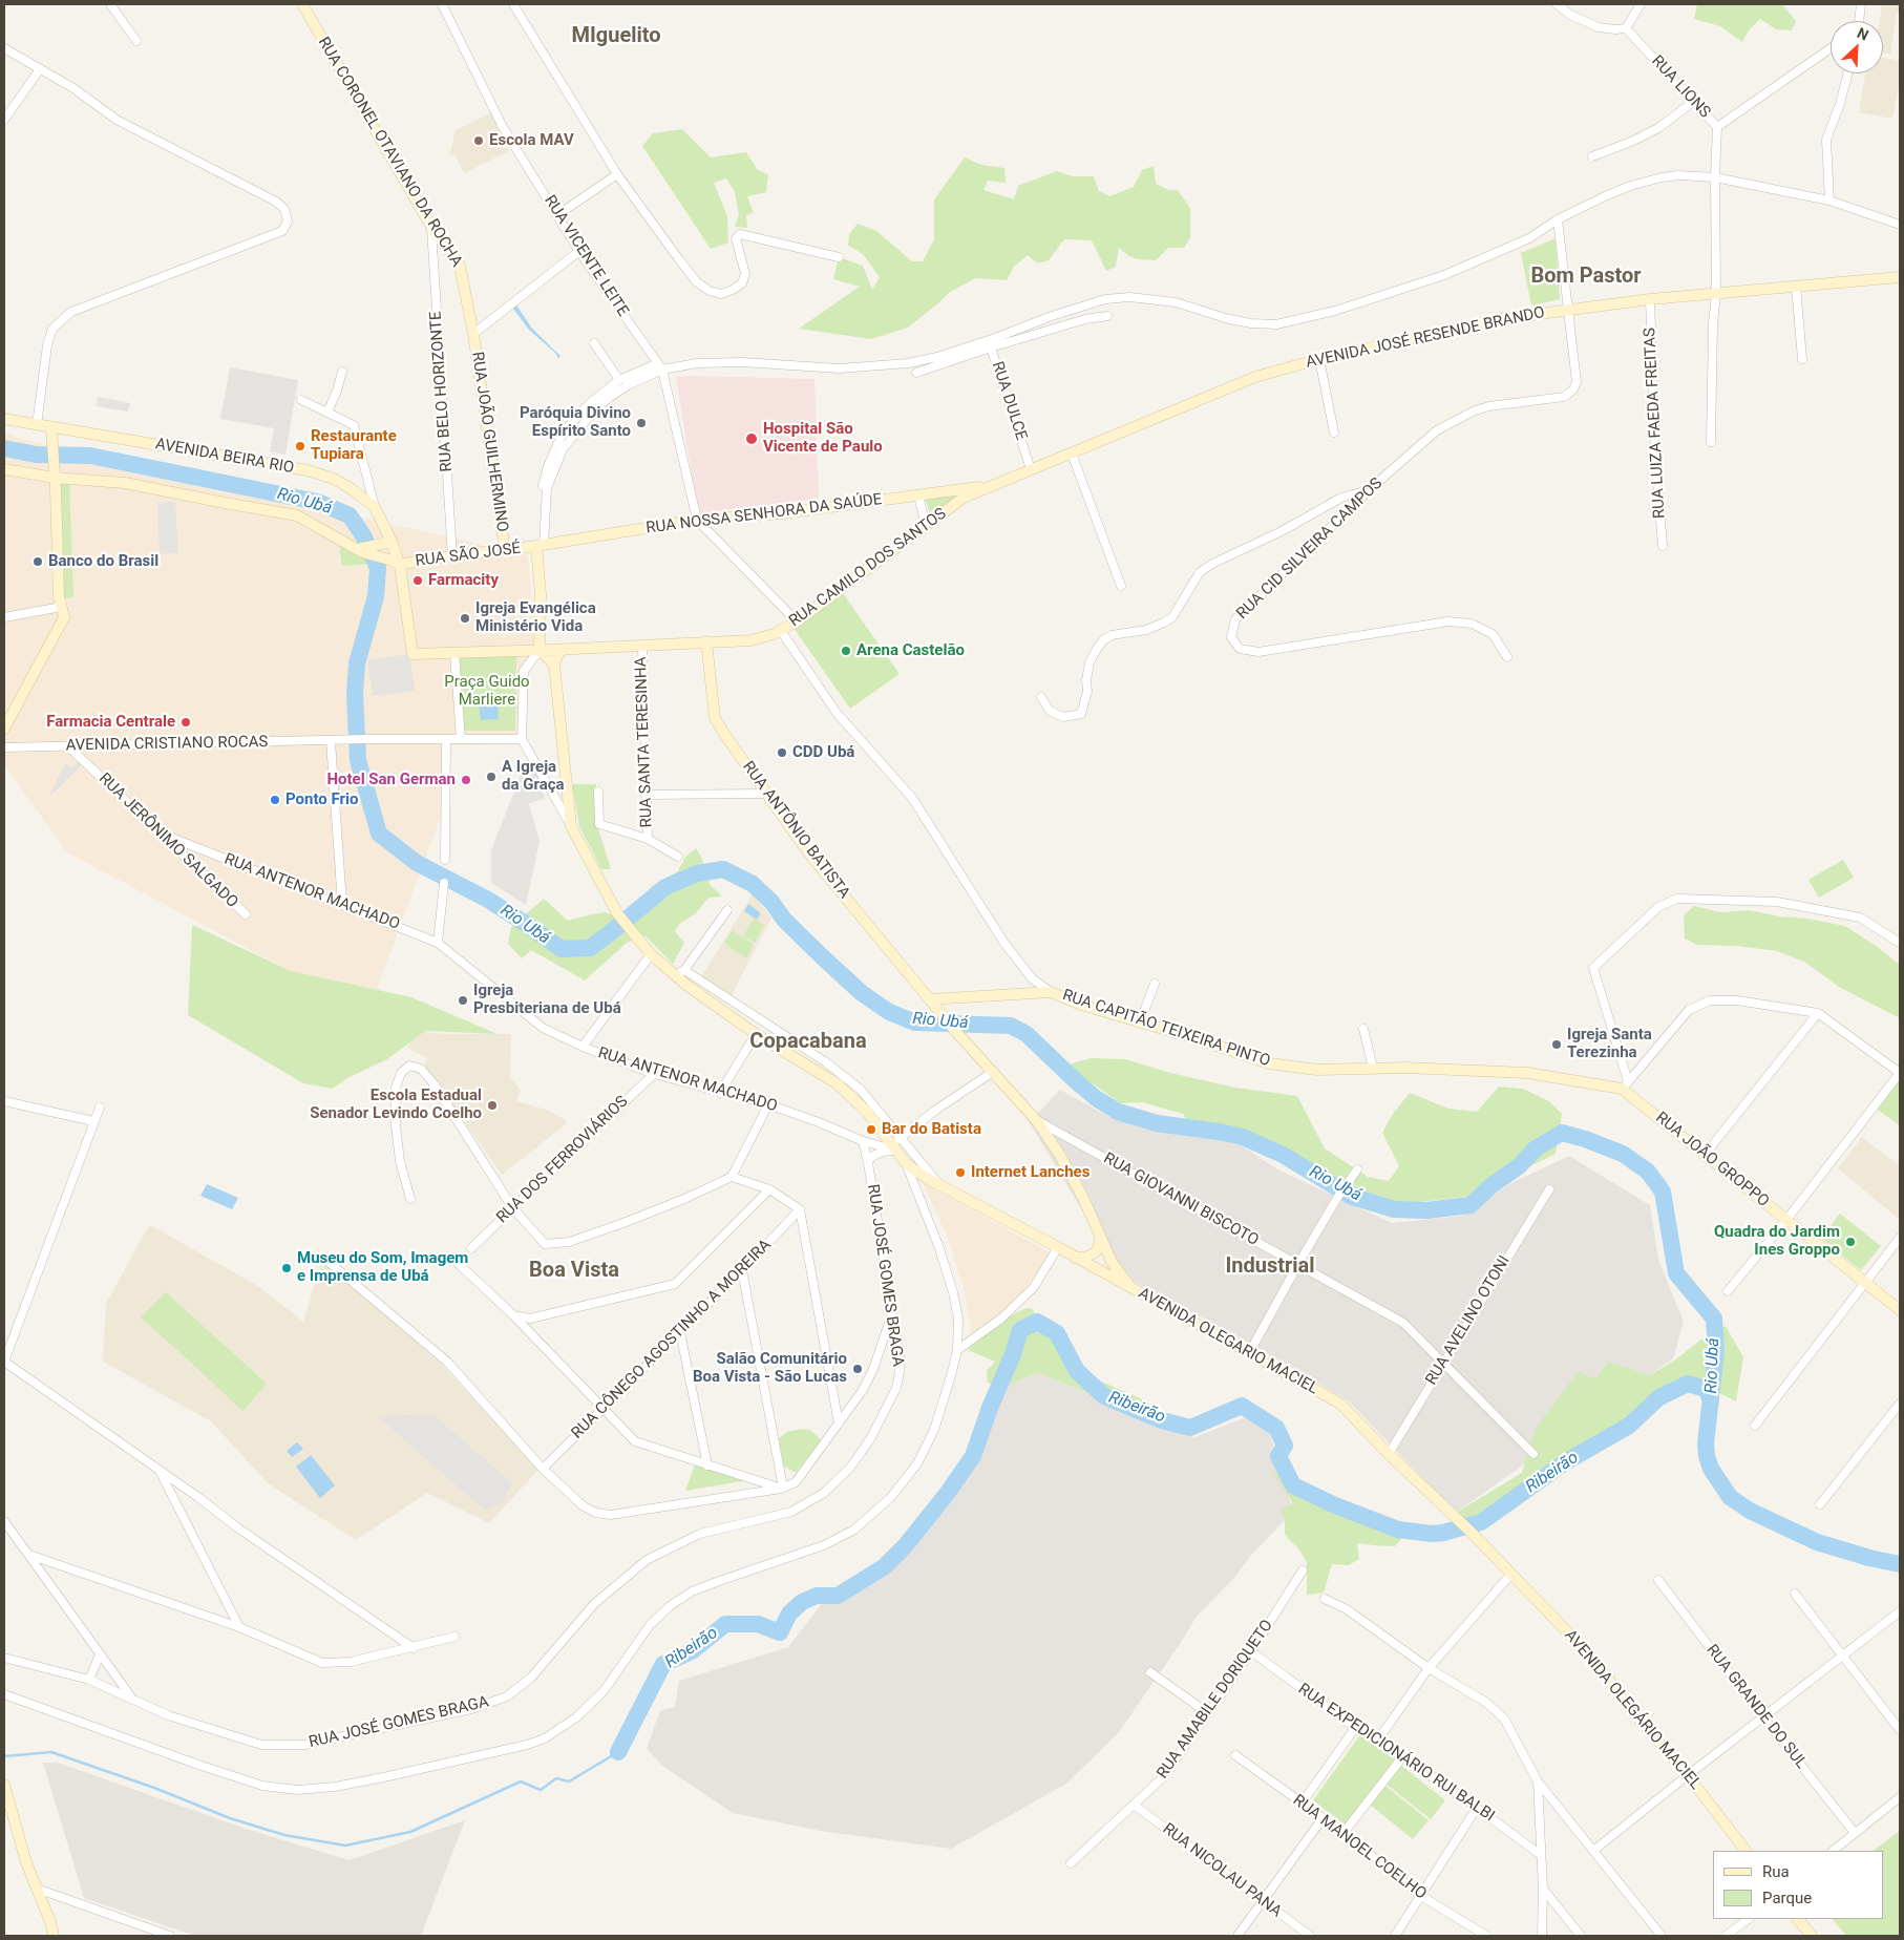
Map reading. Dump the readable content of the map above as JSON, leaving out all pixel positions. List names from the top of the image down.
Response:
{
  "streets": {
    "main road": [
      "RUA CORONEL OTAVIANO DA ROCHA",
      "AVENIDA JOSÉ RESENDE BRANDO",
      "RUA JOÃO GUILHERMINO",
      "AVENIDA BEIRA RIO",
      "RUA NOSSA SENHORA DA SAÚDE",
      "RUA SÃO JOSÉ",
      "RUA CAMILO DOS SANTOS",
      "RUA ANTÔNIO BATISTA",
      "RUA CAPITÃO TEIXEIRA PINTO",
      "RUA JOÃO GROPPO",
      "AVENIDA OLEGARIO MACIEL",
      "AVENIDA OLEGÁRIO MACIEL"
    ],
    "street": [
      "RUA LIONS",
      "RUA VICENTE LEITE",
      "RUA BELO HORIZONTE",
      "RUA DULCE",
      "RUA LUIZA FAEDA FREITAS",
      "RUA CID SILVEIRA CAMPOS",
      "RUA SANTA TERESINHA",
      "AVENIDA CRISTIANO ROCAS",
      "RUA JERÔNIMO SALGADO",
      "RUA ANTENOR MACHADO",
      "RUA DOS FERROVIÁRIOS",
      "RUA GIOVANNI BISCOTO",
      "RUA JOSÉ GOMES BRAGA",
      "RUA AVELINO OTONI",
      "RUA CÔNEGO AGOSTINHO A MOREIRA",
      "RUA AMABILE DORIQUETO",
      "RUA GRANDE DO SUL",
      "RUA EXPEDICIONÁRIO RUI BALBI",
      "RUA MANOEL COELHO",
      "RUA NICOLAU PANA"
    ]
  },
  "crossings": [
    ["RUA LIONS", "AVENIDA JOSÉ RESENDE BRANDO"],
    ["RUA CORONEL OTAVIANO DA ROCHA", "RUA BELO HORIZONTE"],
    ["RUA CORONEL OTAVIANO DA ROCHA", "RUA JOÃO GUILHERMINO"],
    ["RUA VICENTE LEITE", "RUA NOSSA SENHORA DA SAÚDE"],
    ["AVENIDA JOSÉ RESENDE BRANDO", "RUA DULCE"],
    ["AVENIDA JOSÉ RESENDE BRANDO", "RUA LUIZA FAEDA FREITAS"],
    ["AVENIDA JOSÉ RESENDE BRANDO", "RUA CID SILVEIRA CAMPOS"],
    ["AVENIDA JOSÉ RESENDE BRANDO", "RUA CAMILO DOS SANTOS"],
    ["RUA BELO HORIZONTE", "RUA SÃO JOSÉ"],
    ["RUA DULCE", "RUA CAMILO DOS SANTOS"],
    ["RUA JOÃO GUILHERMINO", "RUA SÃO JOSÉ"],
    ["AVENIDA BEIRA RIO", "RUA SÃO JOSÉ"],
    ["AVENIDA BEIRA RIO", "RUA CAMILO DOS SANTOS"],
    ["RUA NOSSA SENHORA DA SAÚDE", "RUA SÃO JOSÉ"],
    ["RUA NOSSA SENHORA DA SAÚDE", "RUA CAMILO DOS SANTOS"],
    ["RUA CAMILO DOS SANTOS", "RUA SANTA TERESINHA"],
    ["RUA CAMILO DOS SANTOS", "RUA ANTÔNIO BATISTA"],
    ["AVENIDA CRISTIANO ROCAS", "RUA JERÔNIMO SALGADO"],
    ["RUA ANTÔNIO BATISTA", "RUA CAPITÃO TEIXEIRA PINTO"],
    ["RUA ANTÔNIO BATISTA", "RUA GIOVANNI BISCOTO"],
    ["RUA ANTÔNIO BATISTA", "AVENIDA OLEGARIO MACIEL"],
    ["RUA JERÔNIMO SALGADO", "RUA ANTENOR MACHADO"],
    ["RUA ANTENOR MACHADO", "RUA DOS FERROVIÁRIOS"],
    ["RUA ANTENOR MACHADO", "RUA JOSÉ GOMES BRAGA"],
    ["RUA ANTENOR MACHADO", "AVENIDA OLEGARIO MACIEL"],
    ["RUA CAPITÃO TEIXEIRA PINTO", "RUA JOÃO GROPPO"],
    ["RUA GIOVANNI BISCOTO", "RUA AVELINO OTONI"],
    ["RUA AVELINO OTONI", "AVENIDA OLEGARIO MACIEL"],
    ["AVENIDA OLEGARIO MACIEL", "AVENIDA OLEGÁRIO MACIEL"],
    ["RUA AMABILE DORIQUETO", "RUA EXPEDICIONÁRIO RUI BALBI"],
    ["RUA AMABILE DORIQUETO", "RUA NICOLAU PANA"]
  ],
  "districts": [
    "MIguelito",
    "Bom Pastor",
    "Copacabana",
    "Industrial",
    "Boa Vista"
  ],
  "water": ["Rio Ubá", "Ribeirão"],
  "parks": ["Praça Guido Marliere"],
  "places": [
    "Escola MAV",
    "Paróquia Divino Espírito Santo",
    "Hospital São Vicente de Paulo",
    "Restaurante Tupiara",
    "Banco do Brasil",
    "Farmacity",
    "Igreja Evangélica Ministério Vida",
    "Arena Castelão",
    "Farmacia Centrale",
    "CDD Ubá",
    "A Igreja da Graça",
    "Hotel San German",
    "Ponto Frio",
    "Igreja Presbiteriana de Ubá",
    "Igreja Santa Terezinha",
    "Escola Estadual Senador Levindo Coelho",
    "Bar do Batista",
    "Internet Lanches",
    "Quadra do Jardim Ines Groppo",
    "Museu do Som, Imagem e Imprensa de Ubá",
    "Salão Comunitário Boa Vista - São Lucas"
  ],
  "legend": ["Rua", "Parque"],
  "north": "top right"
}
